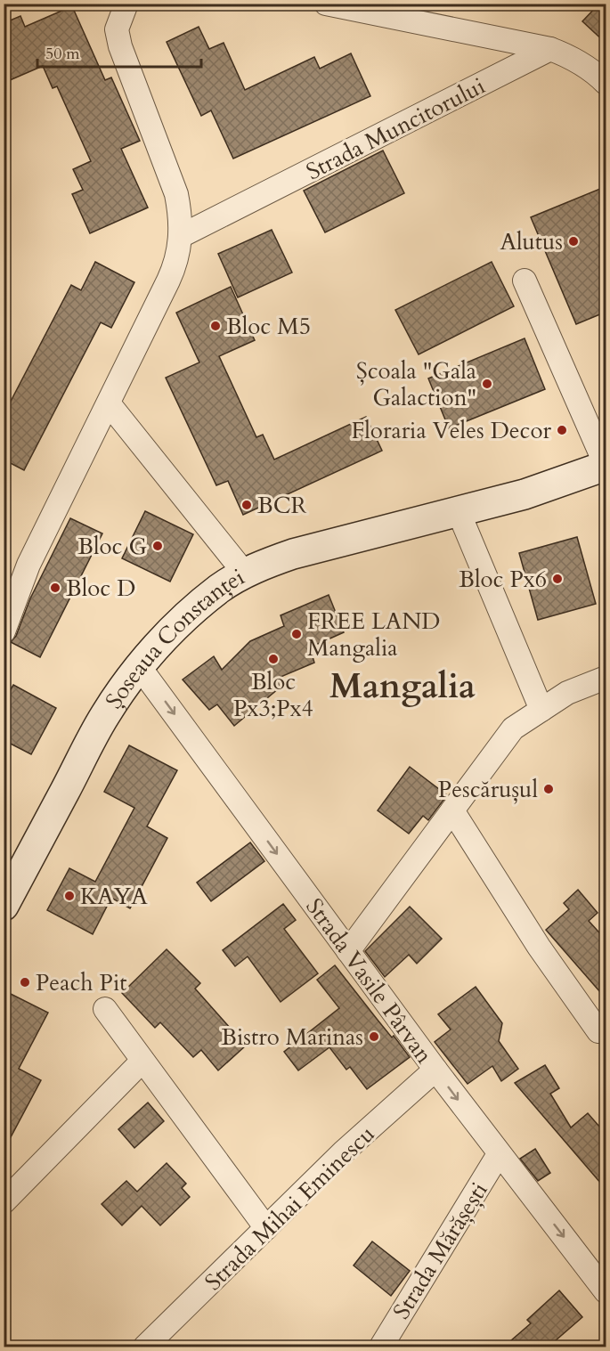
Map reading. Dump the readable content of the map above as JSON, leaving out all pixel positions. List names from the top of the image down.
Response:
{
  "streets": {
    "main road": ["Șoseaua Constanței"],
    "street": [
      "Strada Muncitorului",
      "Strada Vasile Pârvan",
      "Strada Mihai Eminescu",
      "Strada Mărășești"
    ]
  },
  "crossings": [
    ["Șoseaua Constanței", "Strada Vasile Pârvan"],
    ["Strada Vasile Pârvan", "Strada Mihai Eminescu"],
    ["Strada Vasile Pârvan", "Strada Mărășești"]
  ],
  "one_way": ["Strada Vasile Pârvan"],
  "districts": ["Mangalia"],
  "places": [
    "Alutus",
    "Bloc M5",
    "Școala \"Gala Galaction\"",
    "Floraria Veles Decor",
    "BCR",
    "Bloc G",
    "Bloc Px6",
    "Bloc D",
    "FREE LAND Mangalia",
    "Bloc Px3;Px4",
    "Pescărușul",
    "KAYA",
    "Peach Pit",
    "Bistro Marinas"
  ],
  "scale_bar": "50 m"
}
